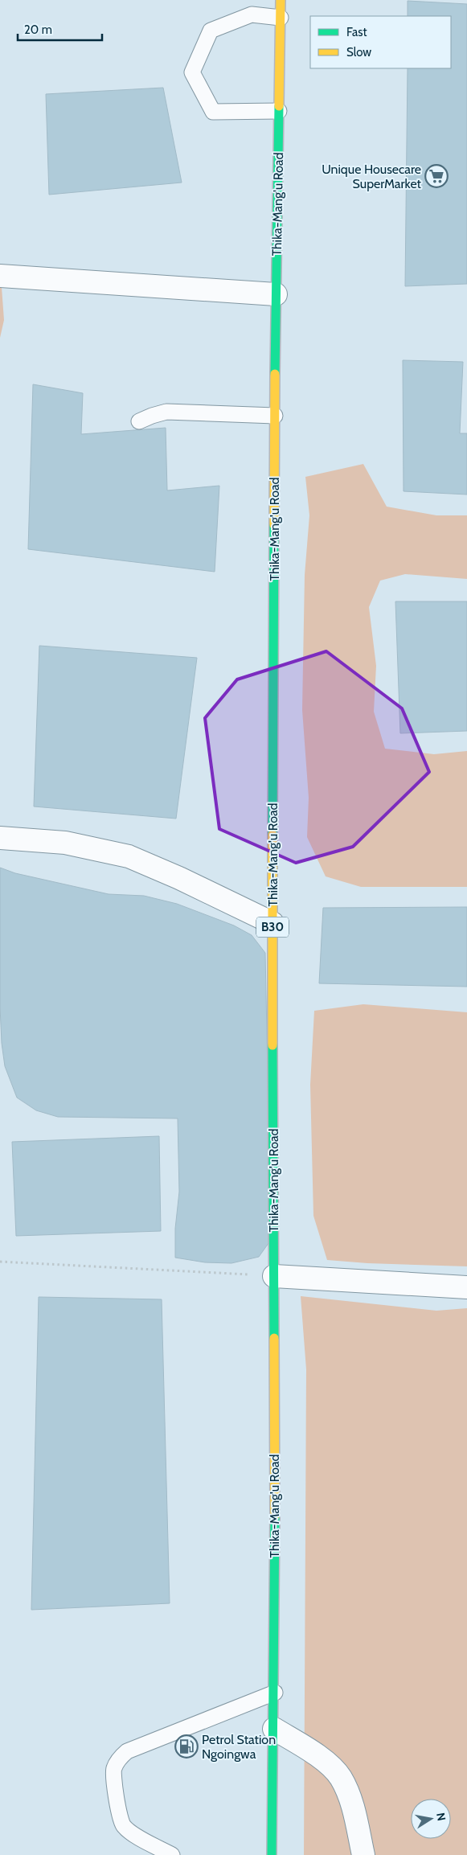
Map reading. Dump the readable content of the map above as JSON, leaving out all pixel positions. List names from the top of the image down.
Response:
{
  "streets": {
    "highway": ["Thika-Mang'u Road", "B30"]
  },
  "places": {
    "supermarket": ["Unique Housecare SuperMarket"],
    "fuel station": ["Petrol Station Ngoingwa"]
  },
  "legend": ["Fast", "Slow"],
  "scale_bar": "20 m",
  "north": "right"
}
